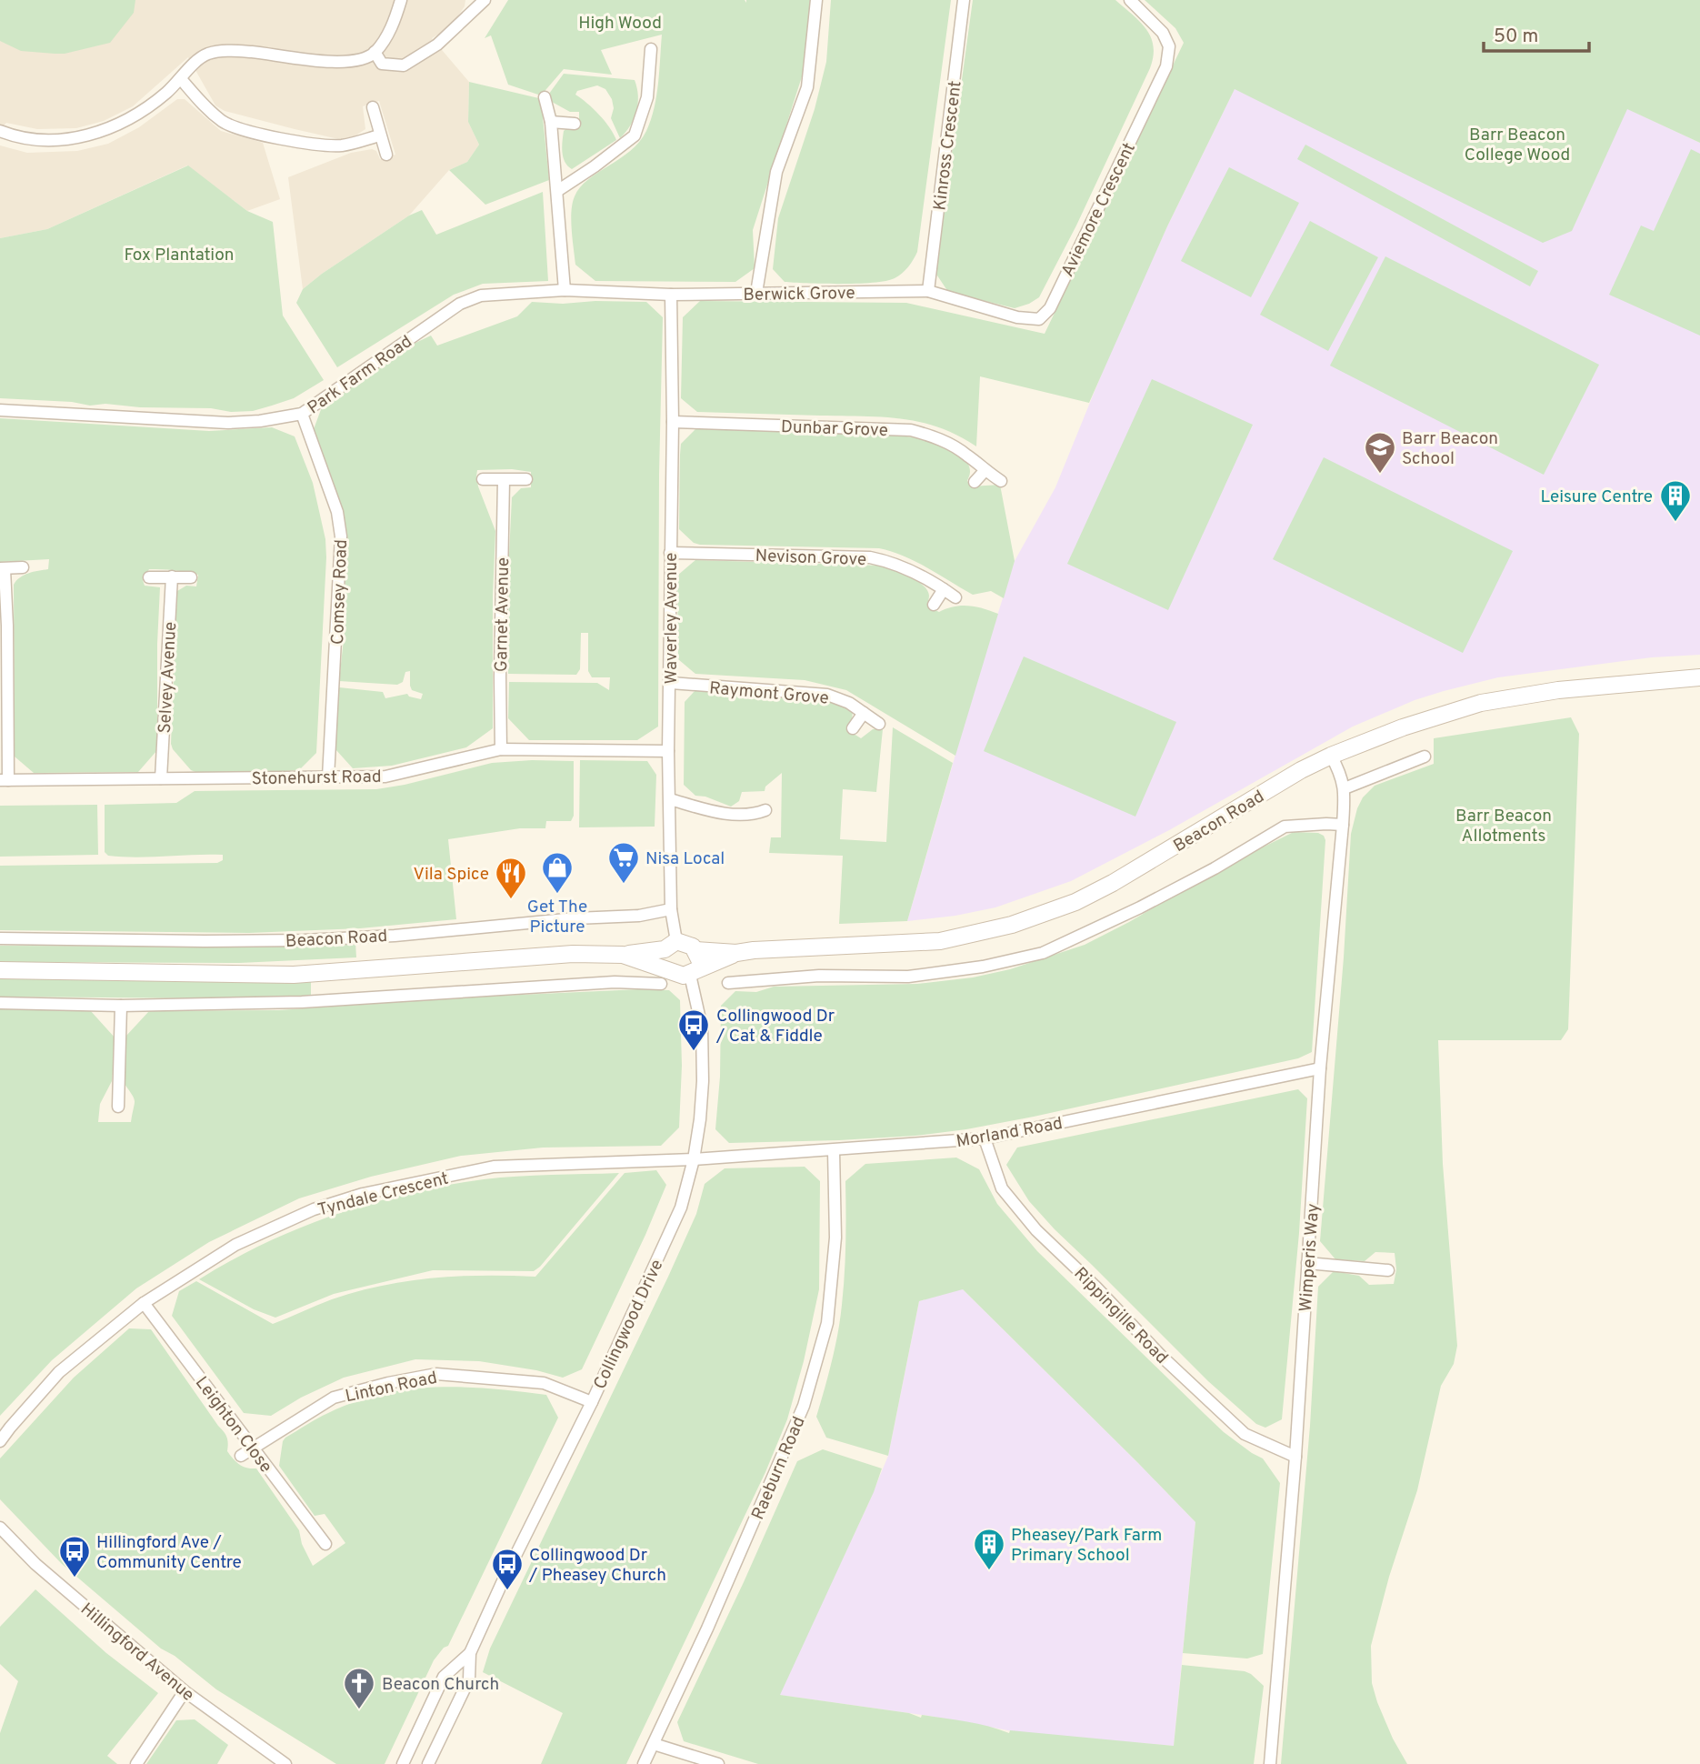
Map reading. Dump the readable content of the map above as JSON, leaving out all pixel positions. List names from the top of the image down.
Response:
{
  "streets": {
    "main road": ["Beacon Road"],
    "street": [
      "Kinross Crescent",
      "Aviemore Crescent",
      "Berwick Grove",
      "Park Farm Road",
      "Dunbar Grove",
      "Nevison Grove",
      "Comsey Road",
      "Garnet Avenue",
      "Waverley Avenue",
      "Selvey Avenue",
      "Raymont Grove",
      "Stonehurst Road",
      "Morland Road",
      "Tyndale Crescent",
      "Wimperis Way",
      "Rippingille Road",
      "Collingwood Drive",
      "Linton Road",
      "Leighton Close",
      "Raeburn Road",
      "Hillingford Avenue"
    ]
  },
  "crossings": [
    ["Kinross Crescent", "Aviemore Crescent"],
    ["Kinross Crescent", "Berwick Grove"],
    ["Aviemore Crescent", "Berwick Grove"],
    ["Berwick Grove", "Park Farm Road"],
    ["Berwick Grove", "Waverley Avenue"],
    ["Park Farm Road", "Comsey Road"],
    ["Park Farm Road", "Waverley Avenue"],
    ["Dunbar Grove", "Waverley Avenue"],
    ["Nevison Grove", "Waverley Avenue"],
    ["Comsey Road", "Stonehurst Road"],
    ["Garnet Avenue", "Stonehurst Road"],
    ["Waverley Avenue", "Raymont Grove"],
    ["Waverley Avenue", "Stonehurst Road"],
    ["Waverley Avenue", "Beacon Road"],
    ["Waverley Avenue", "Collingwood Drive"],
    ["Selvey Avenue", "Stonehurst Road"],
    ["Beacon Road", "Wimperis Way"],
    ["Beacon Road", "Collingwood Drive"],
    ["Morland Road", "Tyndale Crescent"],
    ["Morland Road", "Wimperis Way"],
    ["Morland Road", "Rippingille Road"],
    ["Morland Road", "Collingwood Drive"],
    ["Morland Road", "Raeburn Road"],
    ["Tyndale Crescent", "Collingwood Drive"],
    ["Tyndale Crescent", "Leighton Close"],
    ["Wimperis Way", "Rippingille Road"],
    ["Collingwood Drive", "Linton Road"],
    ["Linton Road", "Leighton Close"]
  ],
  "parks": [
    "High Wood",
    "Barr Beacon College Wood",
    "Fox Plantation",
    "Barr Beacon Allotments"
  ],
  "places": {
    "school or university": ["Barr Beacon School"],
    "building": ["Leisure Centre", "Pheasey/Park Farm Primary School"],
    "supermarket": ["Nisa Local"],
    "shop": ["Get The Picture"],
    "restaurant": ["Vila Spice"],
    "bus stop": ["Collingwood Dr / Cat & Fiddle", "Hillingford Ave / Community Centre", "Collingwood Dr / Pheasey Church"],
    "church": ["Beacon Church"]
  },
  "scale_bar": "50 m"
}
